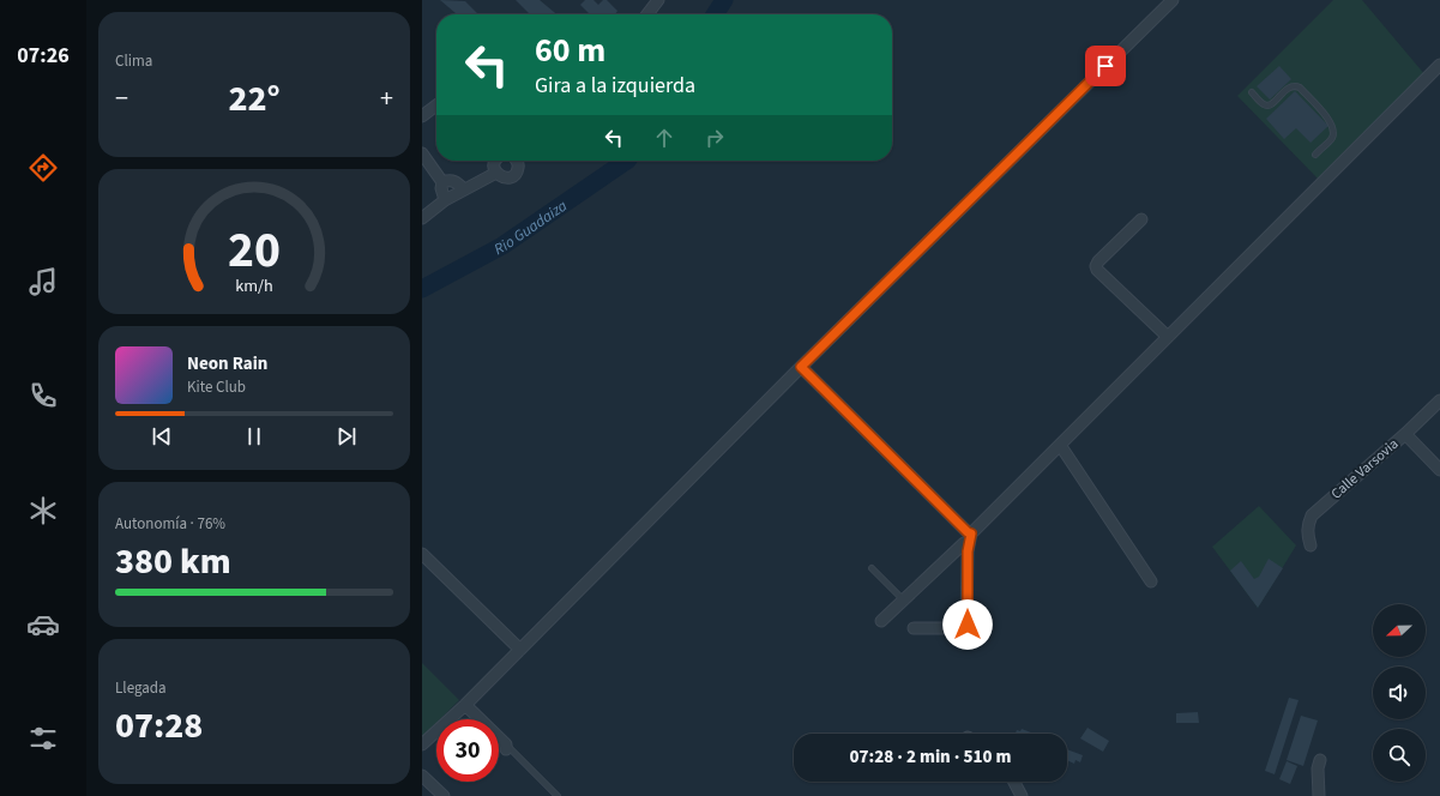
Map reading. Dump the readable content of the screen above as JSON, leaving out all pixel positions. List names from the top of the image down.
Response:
{
  "streets": {
    "street": ["Calle Varsovia"]
  },
  "water": ["Rio Guadaiza"],
  "north": "left",
  "page": {
    "tabs": "07:26",
    "tile": [
      "Clima",
      ["Autonomía · 76%", "380 km"],
      ["Llegada", "07:28"]
    ],
    "turn": ["60 m", "Gira a la izquierda"],
    "heat": ["−", "22°", "+"],
    "song": ["Neon Rain", "Kite Club"],
    "limit": "30",
    "trip": "07:28 · 2 min · 510 m",
    "gauge": ["20", "km/h"]
  }
}
